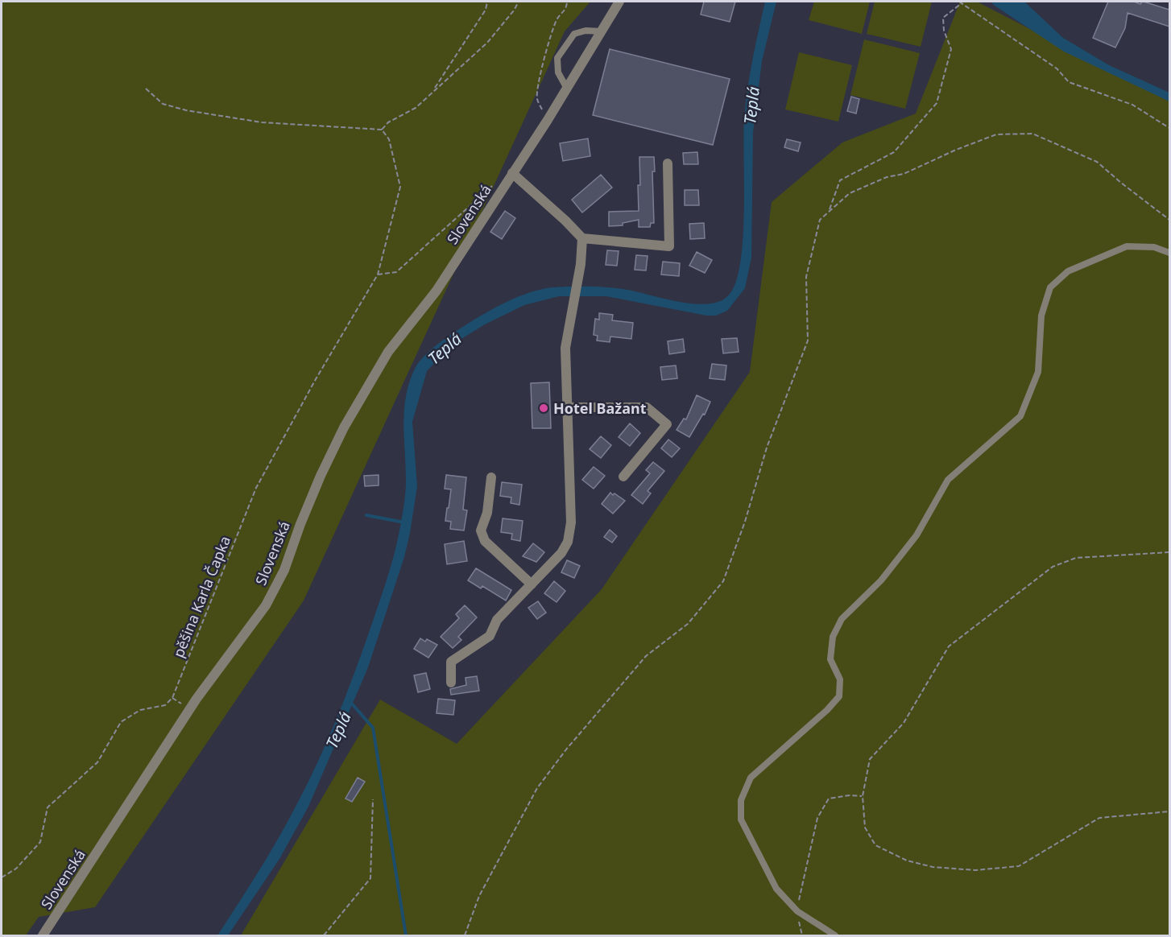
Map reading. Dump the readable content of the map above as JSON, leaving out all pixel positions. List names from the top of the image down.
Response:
{
  "streets": {
    "street": ["Slovenská"],
    "path": ["pěšina Karla Čapka"]
  },
  "water": ["Teplá"],
  "places": ["Hotel Bažant"]
}
